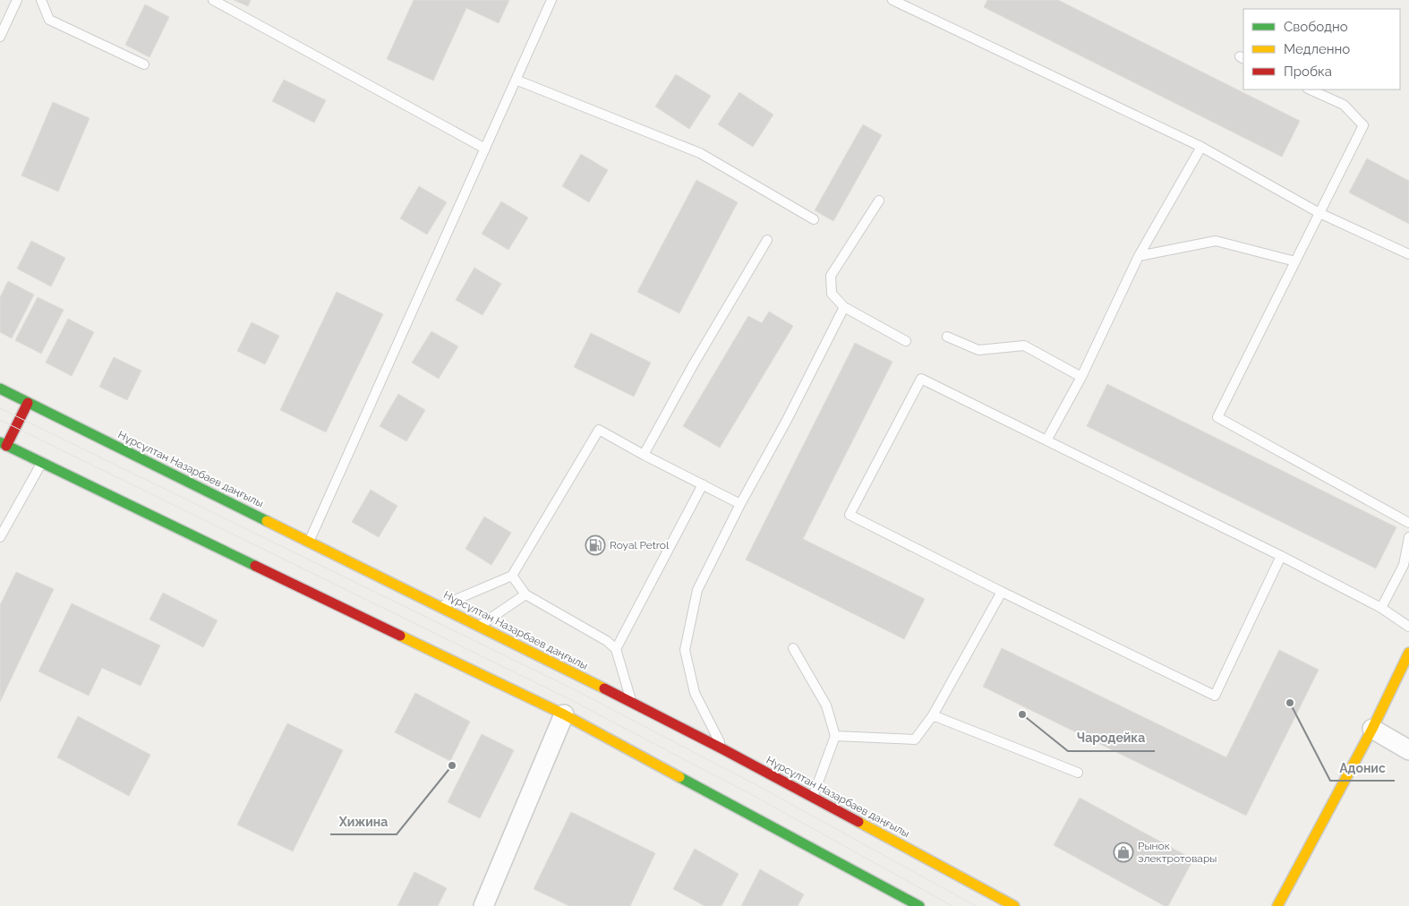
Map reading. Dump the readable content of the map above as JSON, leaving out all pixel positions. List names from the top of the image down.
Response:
{
  "streets": {
    "main road": ["Нұрсұлтан Назарбаев даңғылы"]
  },
  "places": {
    "fuel station": ["Royal Petrol"],
    "other": ["Адонис", "Чародейка", "Хижина"],
    "shop": ["Рынок электротовары"]
  },
  "legend": ["Свободно", "Медленно", "Пробка"]
}
